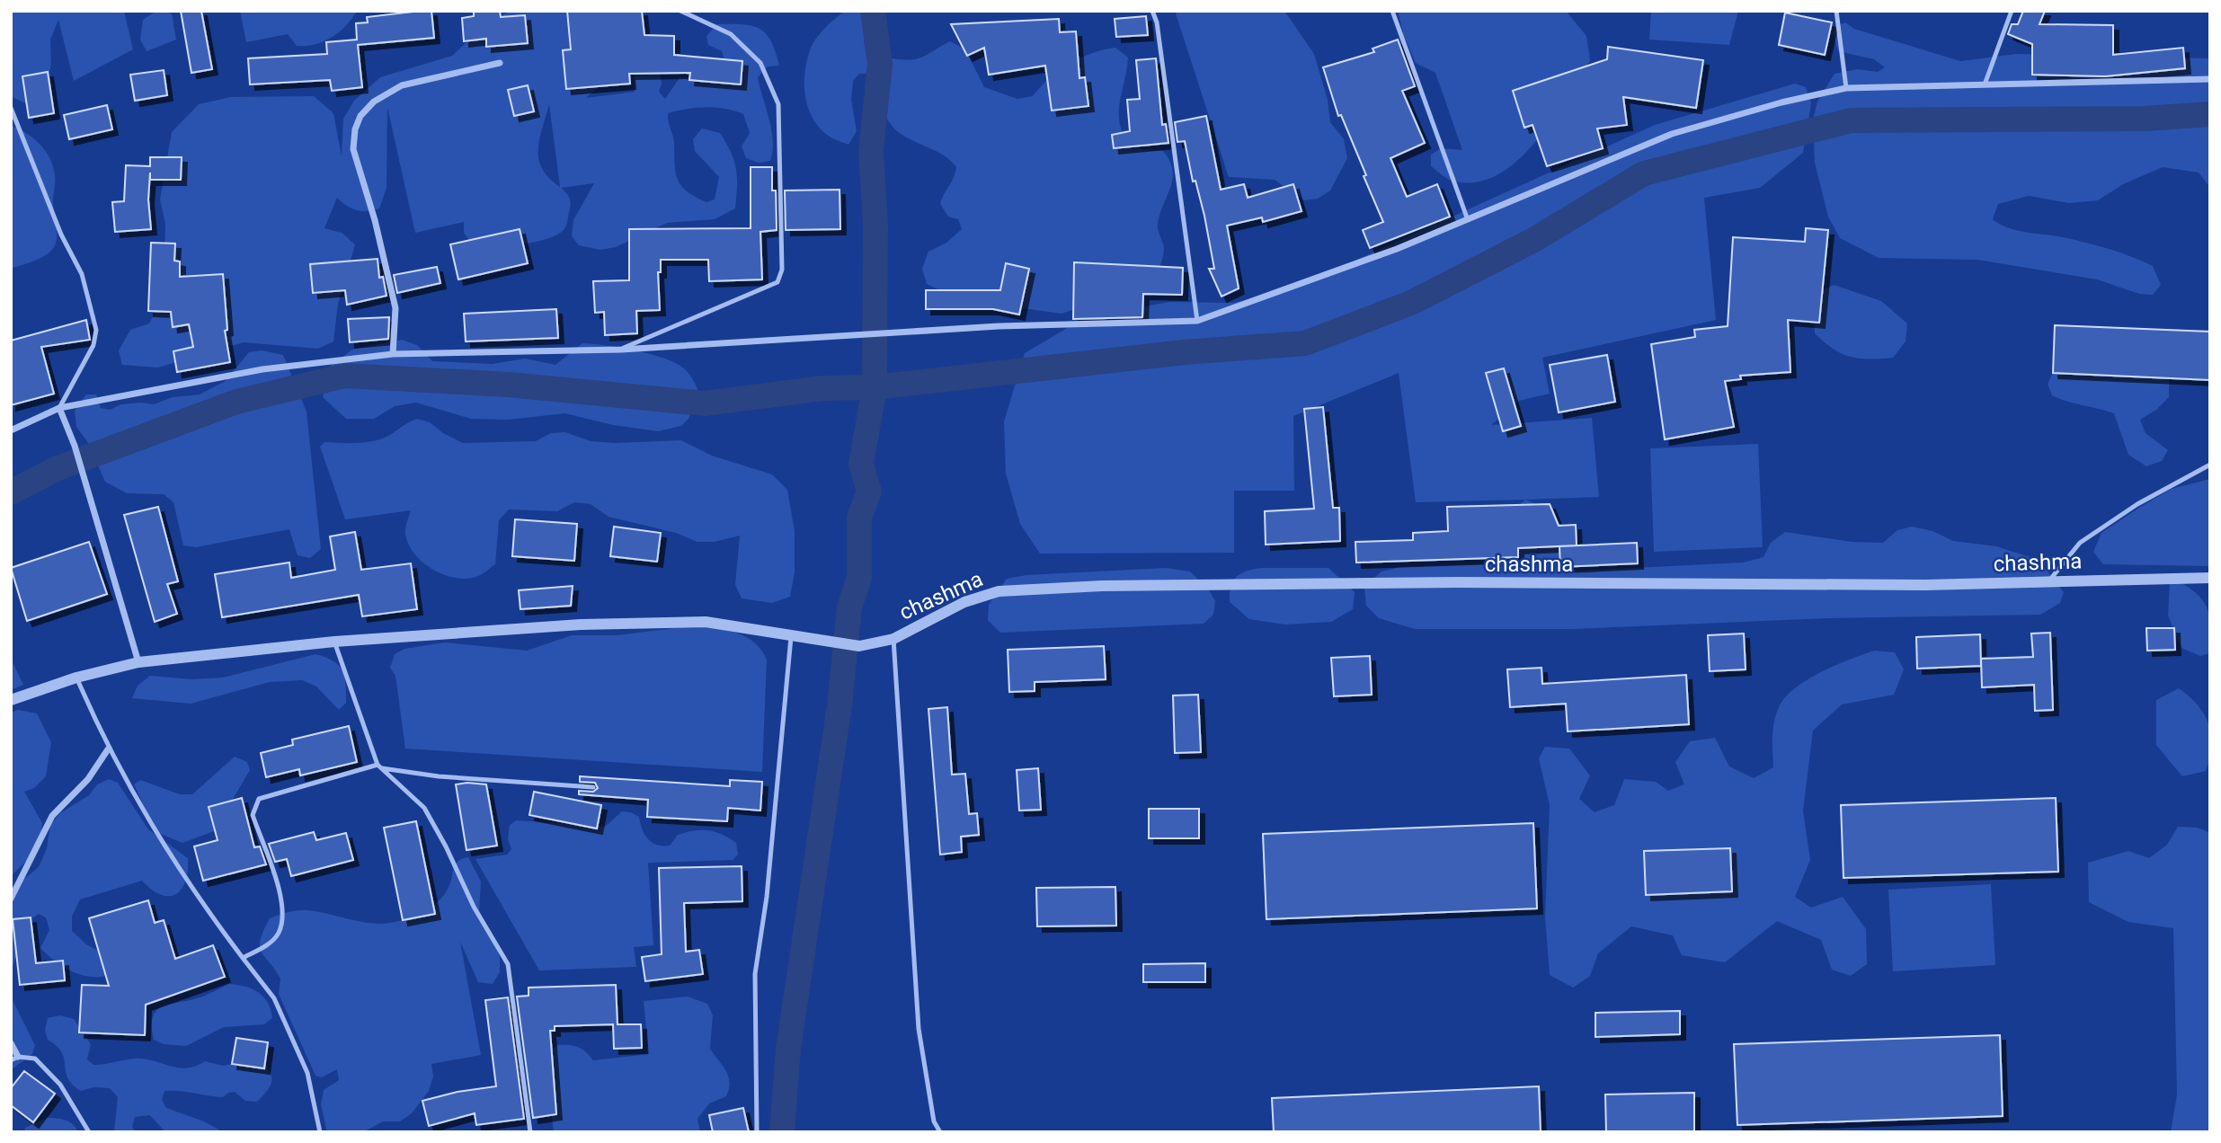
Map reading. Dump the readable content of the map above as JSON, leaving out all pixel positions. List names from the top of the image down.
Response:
{
  "streets": {
    "street": ["сhashma"]
  }
}
